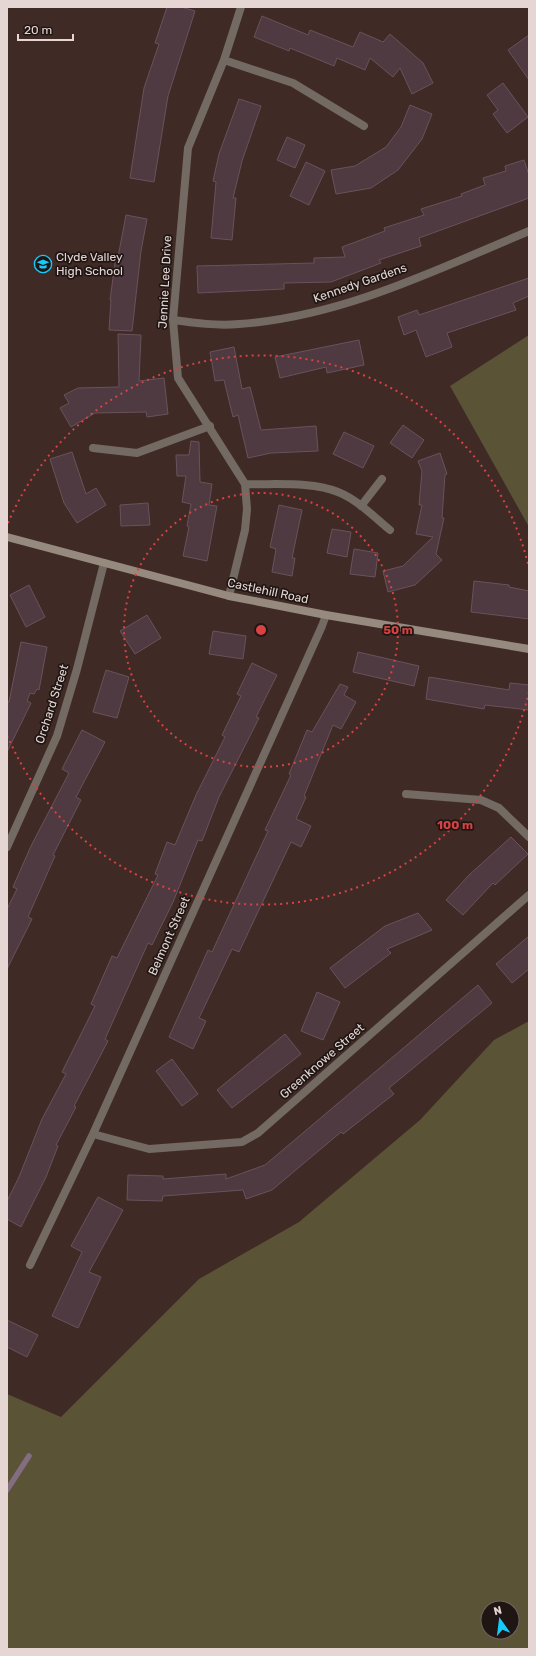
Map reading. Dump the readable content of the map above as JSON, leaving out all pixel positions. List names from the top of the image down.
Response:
{
  "streets": {
    "main road": ["Castlehill Road"],
    "street": [
      "Jennie Lee Drive",
      "Kennedy Gardens",
      "Orchard Street",
      "Belmont Street",
      "Greenknowe Street"
    ]
  },
  "crossings": [
    ["Jennie Lee Drive", "Kennedy Gardens"],
    ["Jennie Lee Drive", "Castlehill Road"],
    ["Castlehill Road", "Orchard Street"],
    ["Castlehill Road", "Belmont Street"],
    ["Belmont Street", "Greenknowe Street"]
  ],
  "places": {
    "school or university": ["Clyde Valley High School"]
  },
  "scale_bar": "20 m",
  "north": "top",
  "rings": ["50 m", "100 m"]
}
